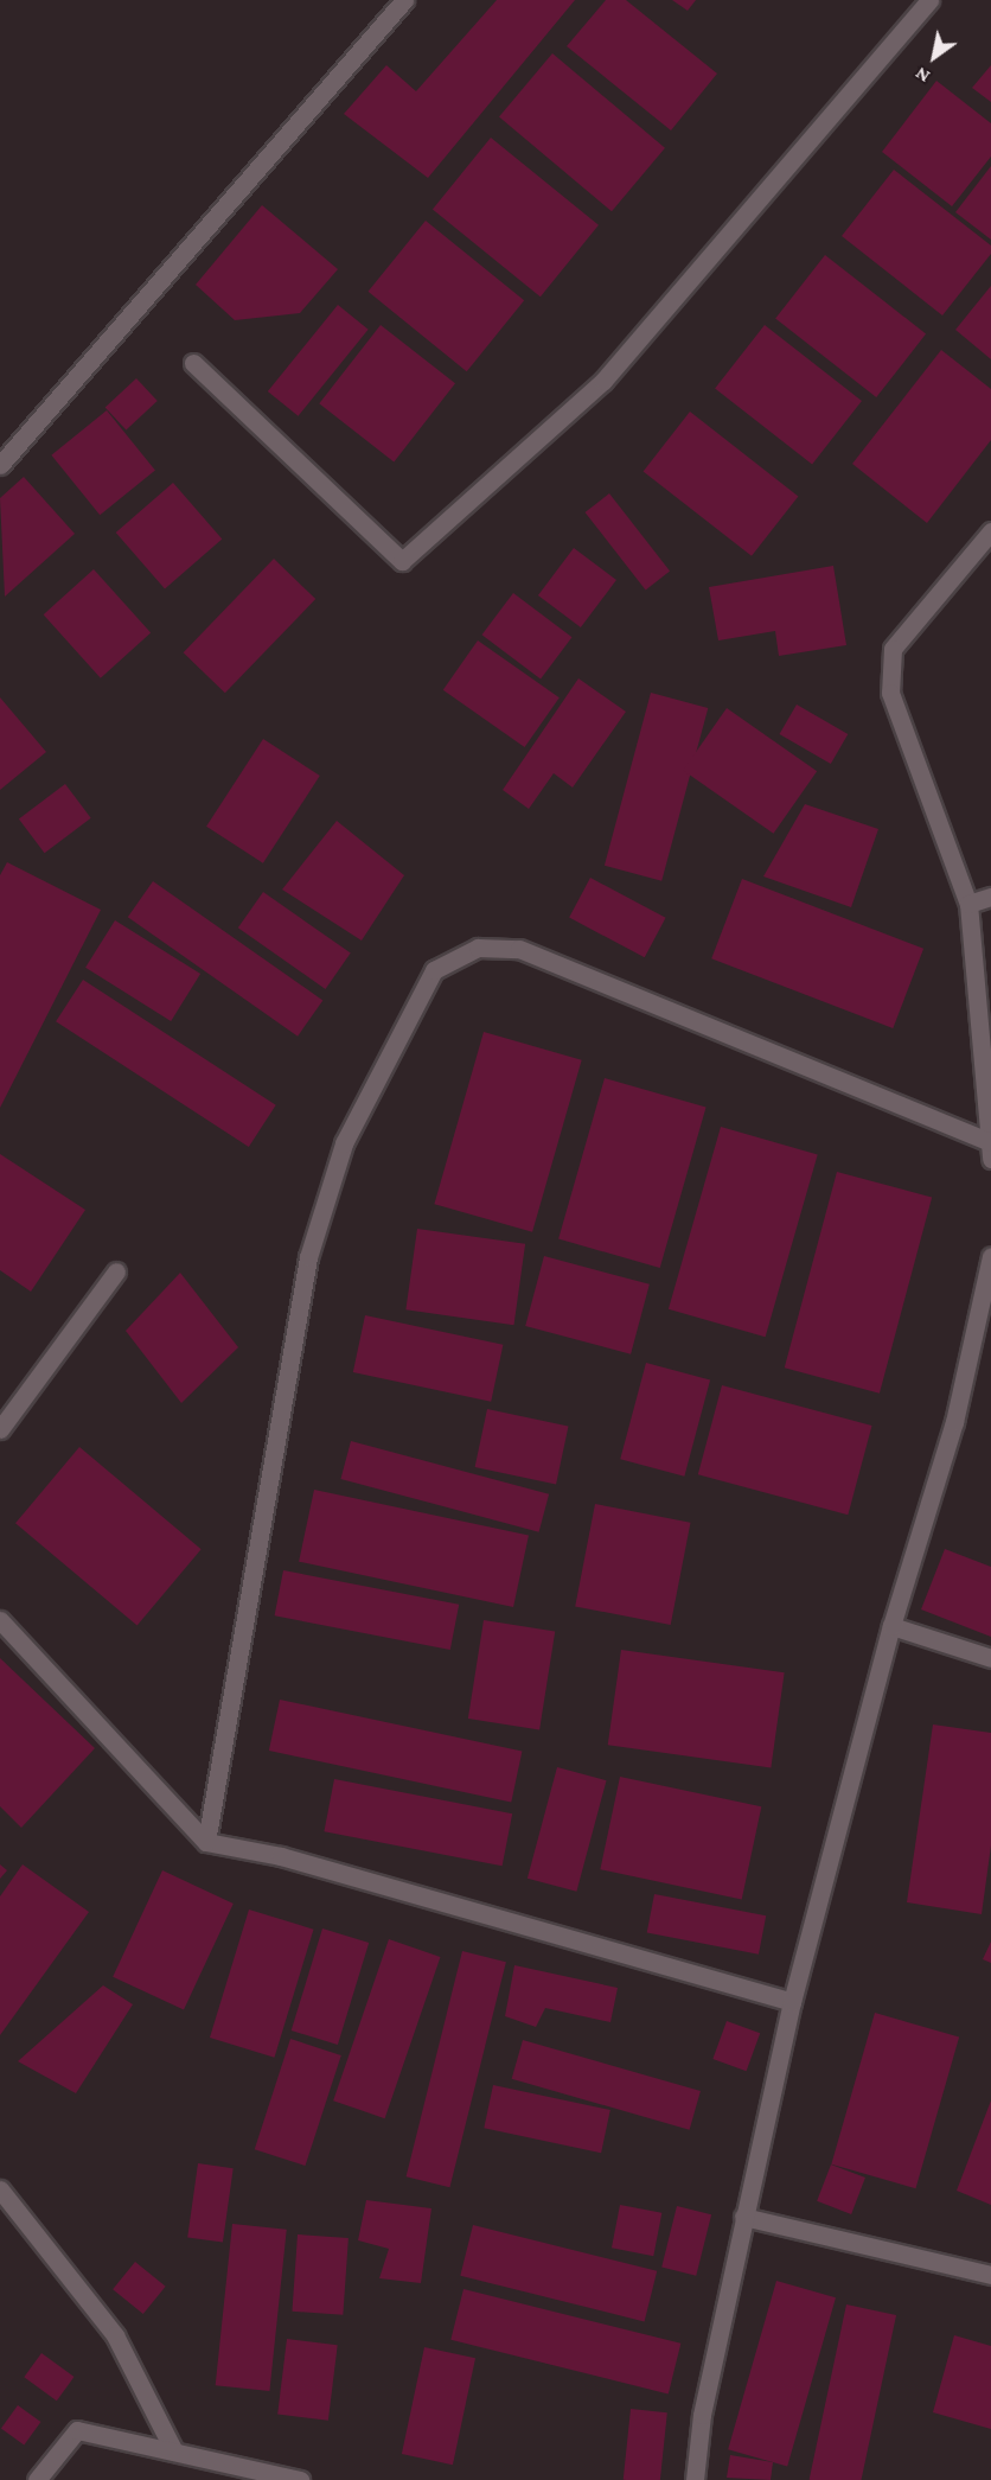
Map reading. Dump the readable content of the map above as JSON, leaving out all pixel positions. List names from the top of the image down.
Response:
{
  "north": "bottom left"
}
